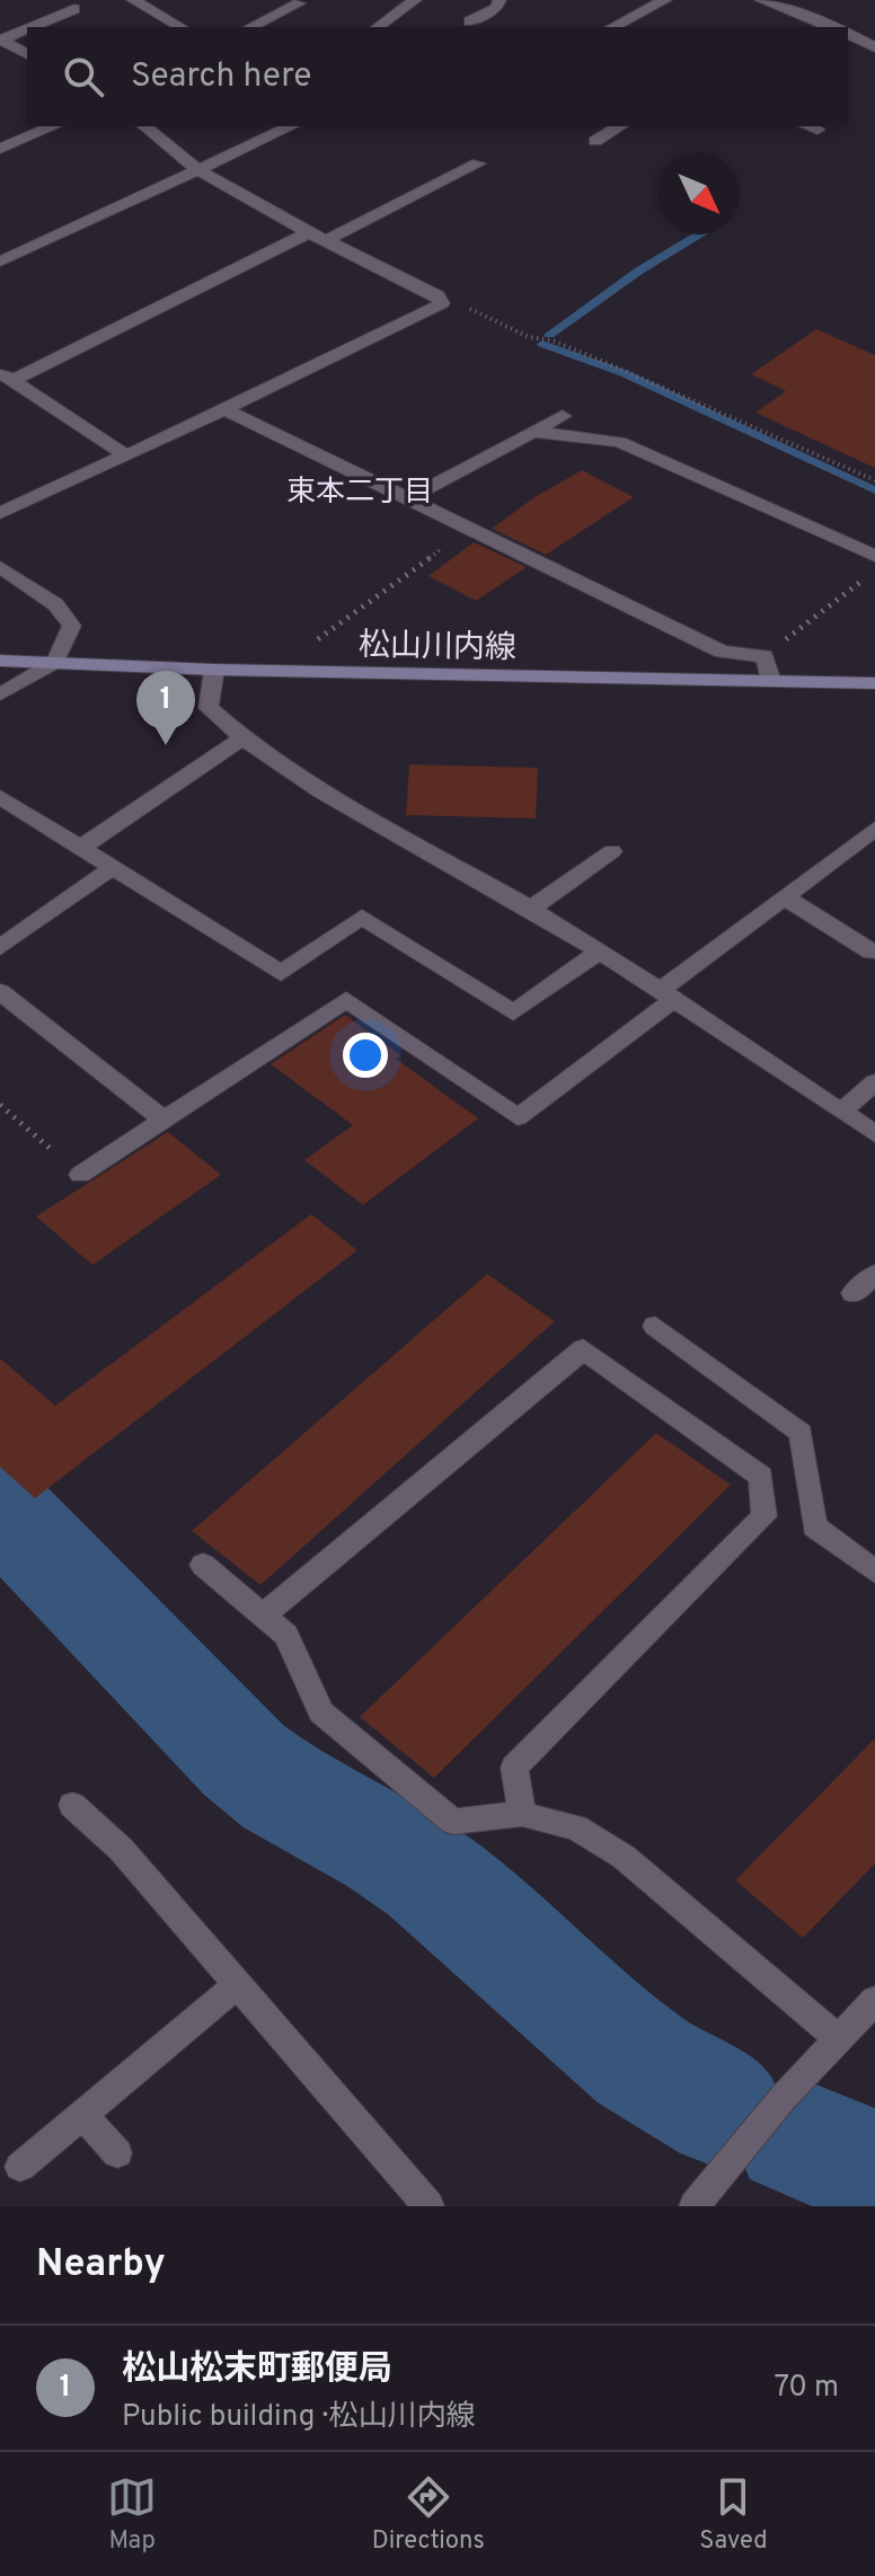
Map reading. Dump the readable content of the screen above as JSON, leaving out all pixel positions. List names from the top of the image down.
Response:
{
  "streets": {
    "main road": ["松山川内線"]
  },
  "districts": ["束本二丁目"],
  "north": "bottom right",
  "page": {
    "search": "Search here",
    "pins": "1",
    "heading": "Nearby",
    "list": [
      {
        "mark": "1",
        "name": "松山松末町郵便局",
        "note": "Public building · 松山川内線",
        "value": "70 m"
      }
    ],
    "nav": ["Map", "Directions", "Saved"]
  }
}
